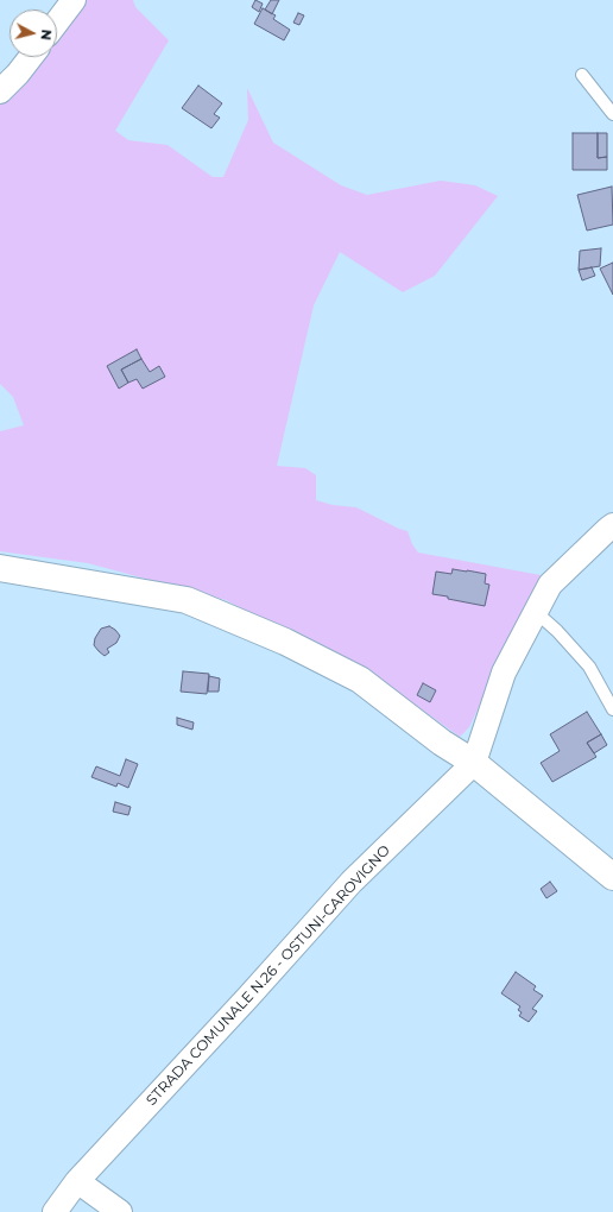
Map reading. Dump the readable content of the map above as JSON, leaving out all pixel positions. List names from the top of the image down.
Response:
{
  "streets": {
    "street": ["STRADA COMUNALE N.26 - OSTUNI-CAROVIGNO"]
  },
  "north": "right"
}
